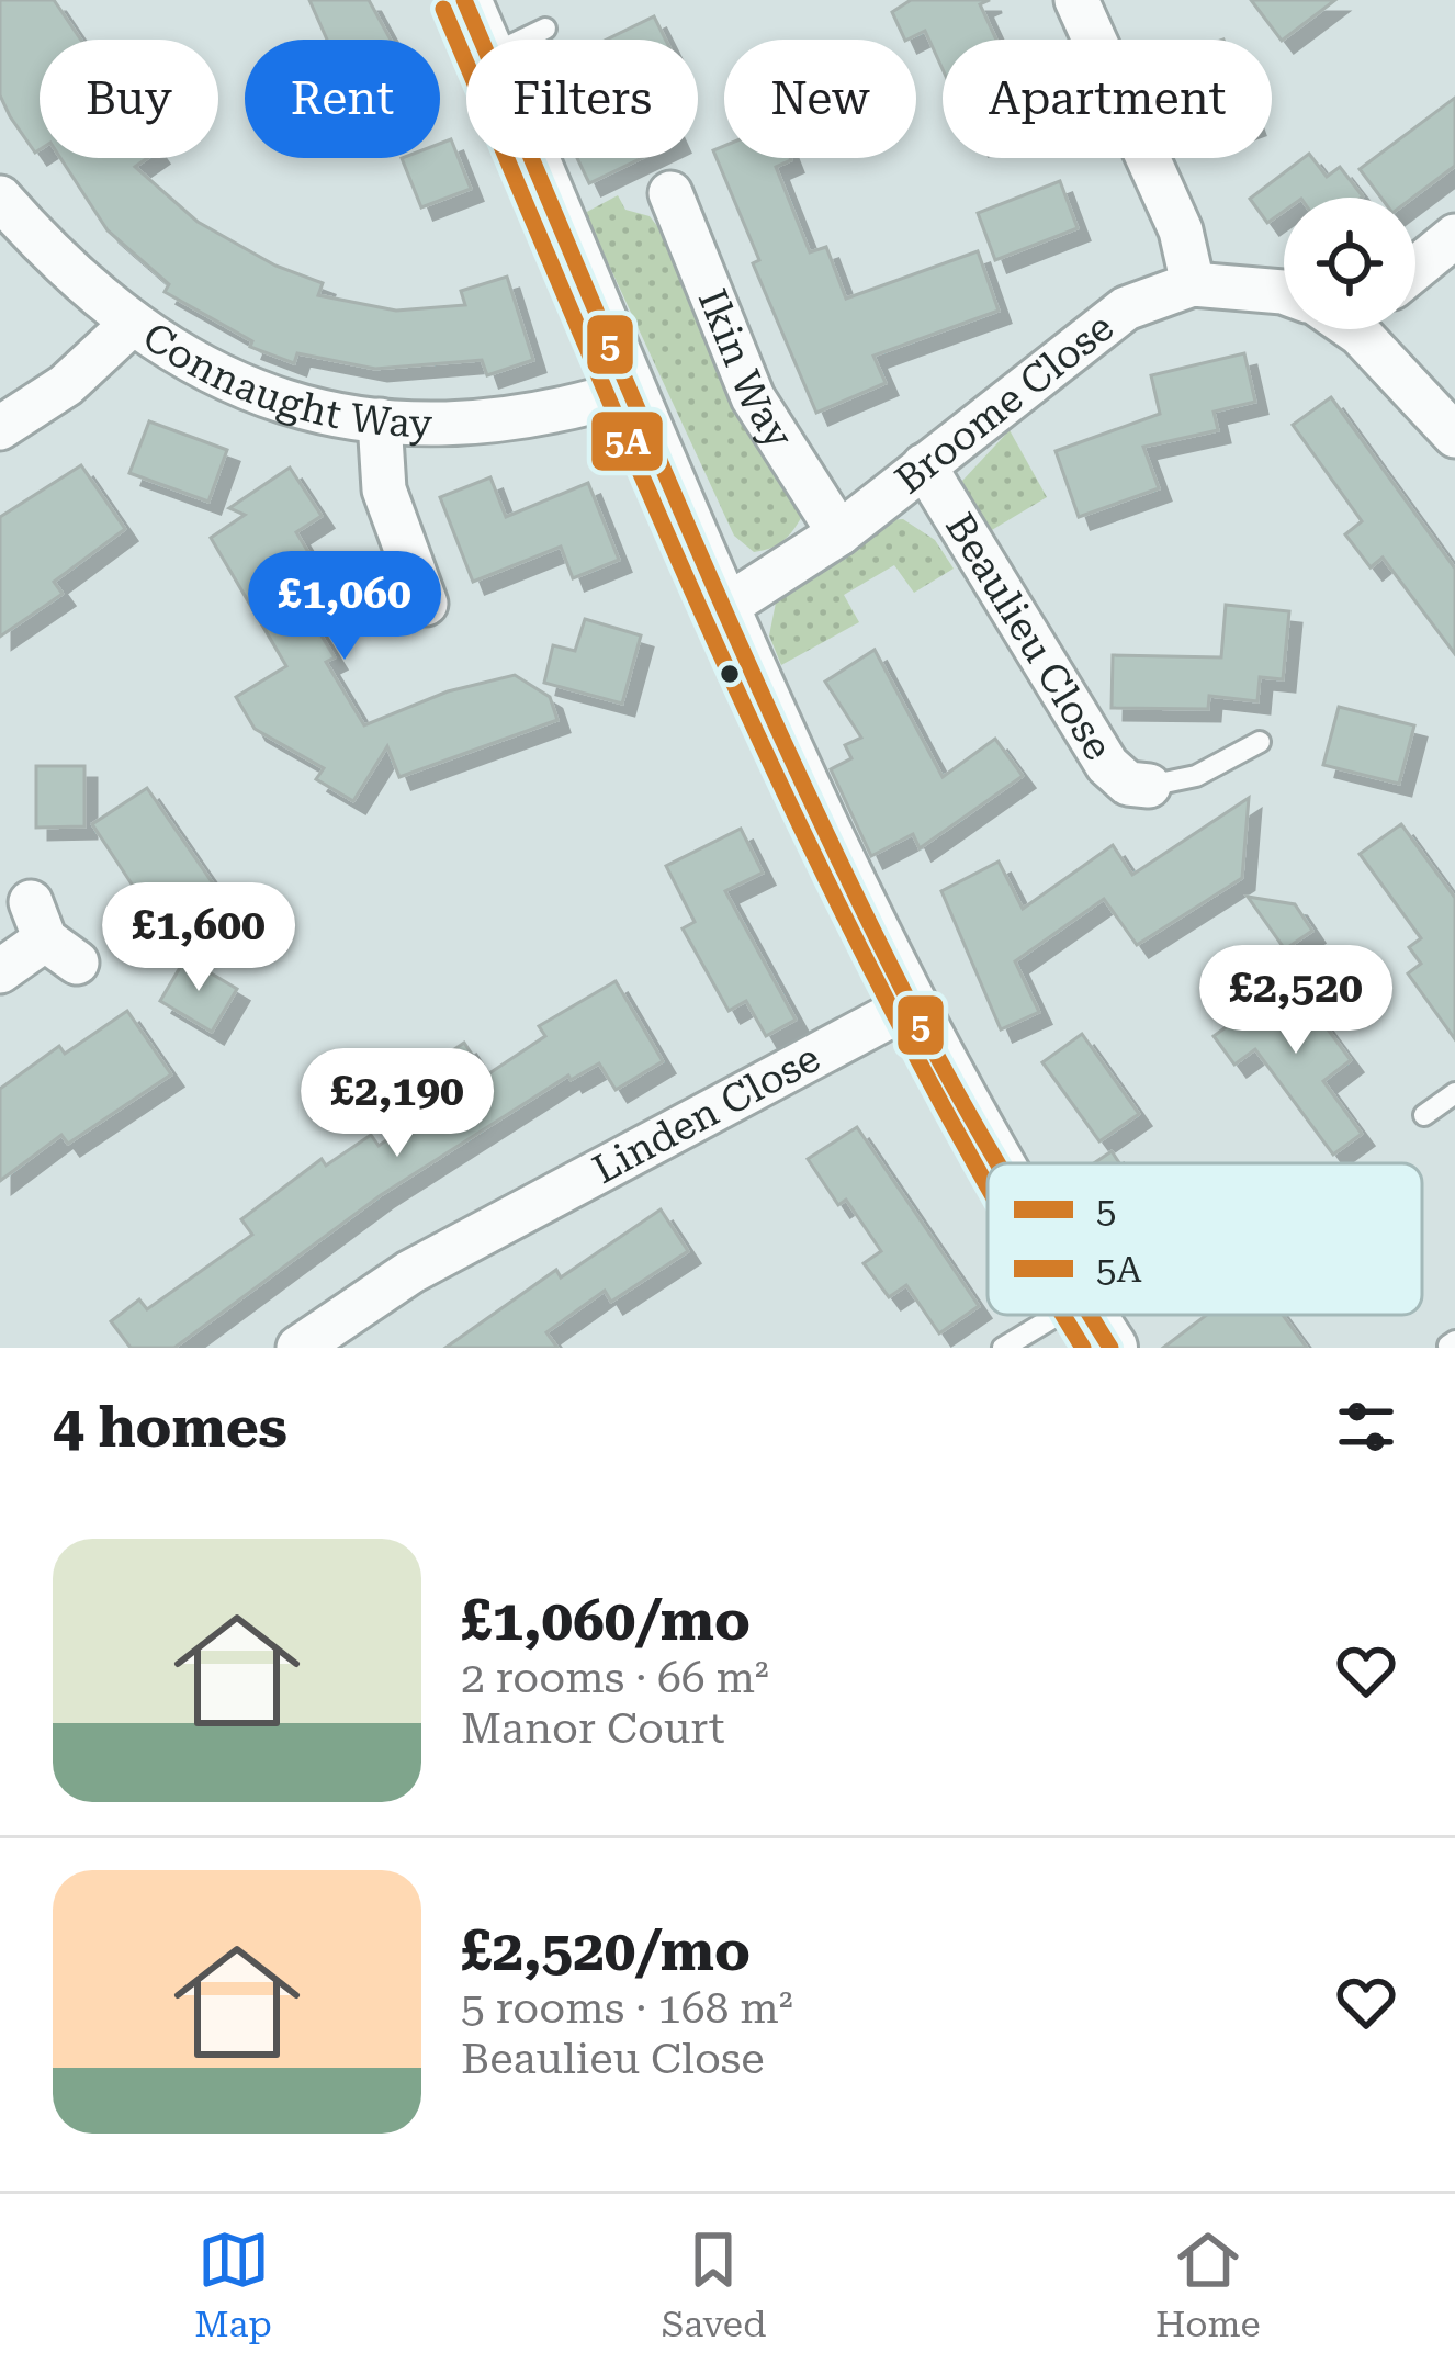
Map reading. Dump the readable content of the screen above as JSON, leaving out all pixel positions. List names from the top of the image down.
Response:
{
  "streets": {
    "street": [
      "Ikin Way",
      "Connaught Way",
      "Broome Close",
      "Beaulieu Close",
      "Linden Close"
    ]
  },
  "crossings": [
    ["Ikin Way", "Broome Close"],
    ["Broome Close", "Beaulieu Close"]
  ],
  "lines": ["transit line 5", "transit line 5A"],
  "legend": ["5", "5A"],
  "page": {
    "chip": [
      "Buy",
      "Rent",
      "Filters",
      "New",
      "Apartment"
    ],
    "price": [
      "£1,060",
      "£1,600",
      "£2,520",
      "£2,190"
    ],
    "heading": "4 homes",
    "list": [
      {
        "name": "£1,060/mo",
        "note": "2 rooms · 66 m² · Manor Court"
      },
      {
        "name": "£2,520/mo",
        "note": "5 rooms · 168 m² · Beaulieu Close"
      }
    ],
    "tabs": ["Map", "Saved", "Home"]
  }
}
